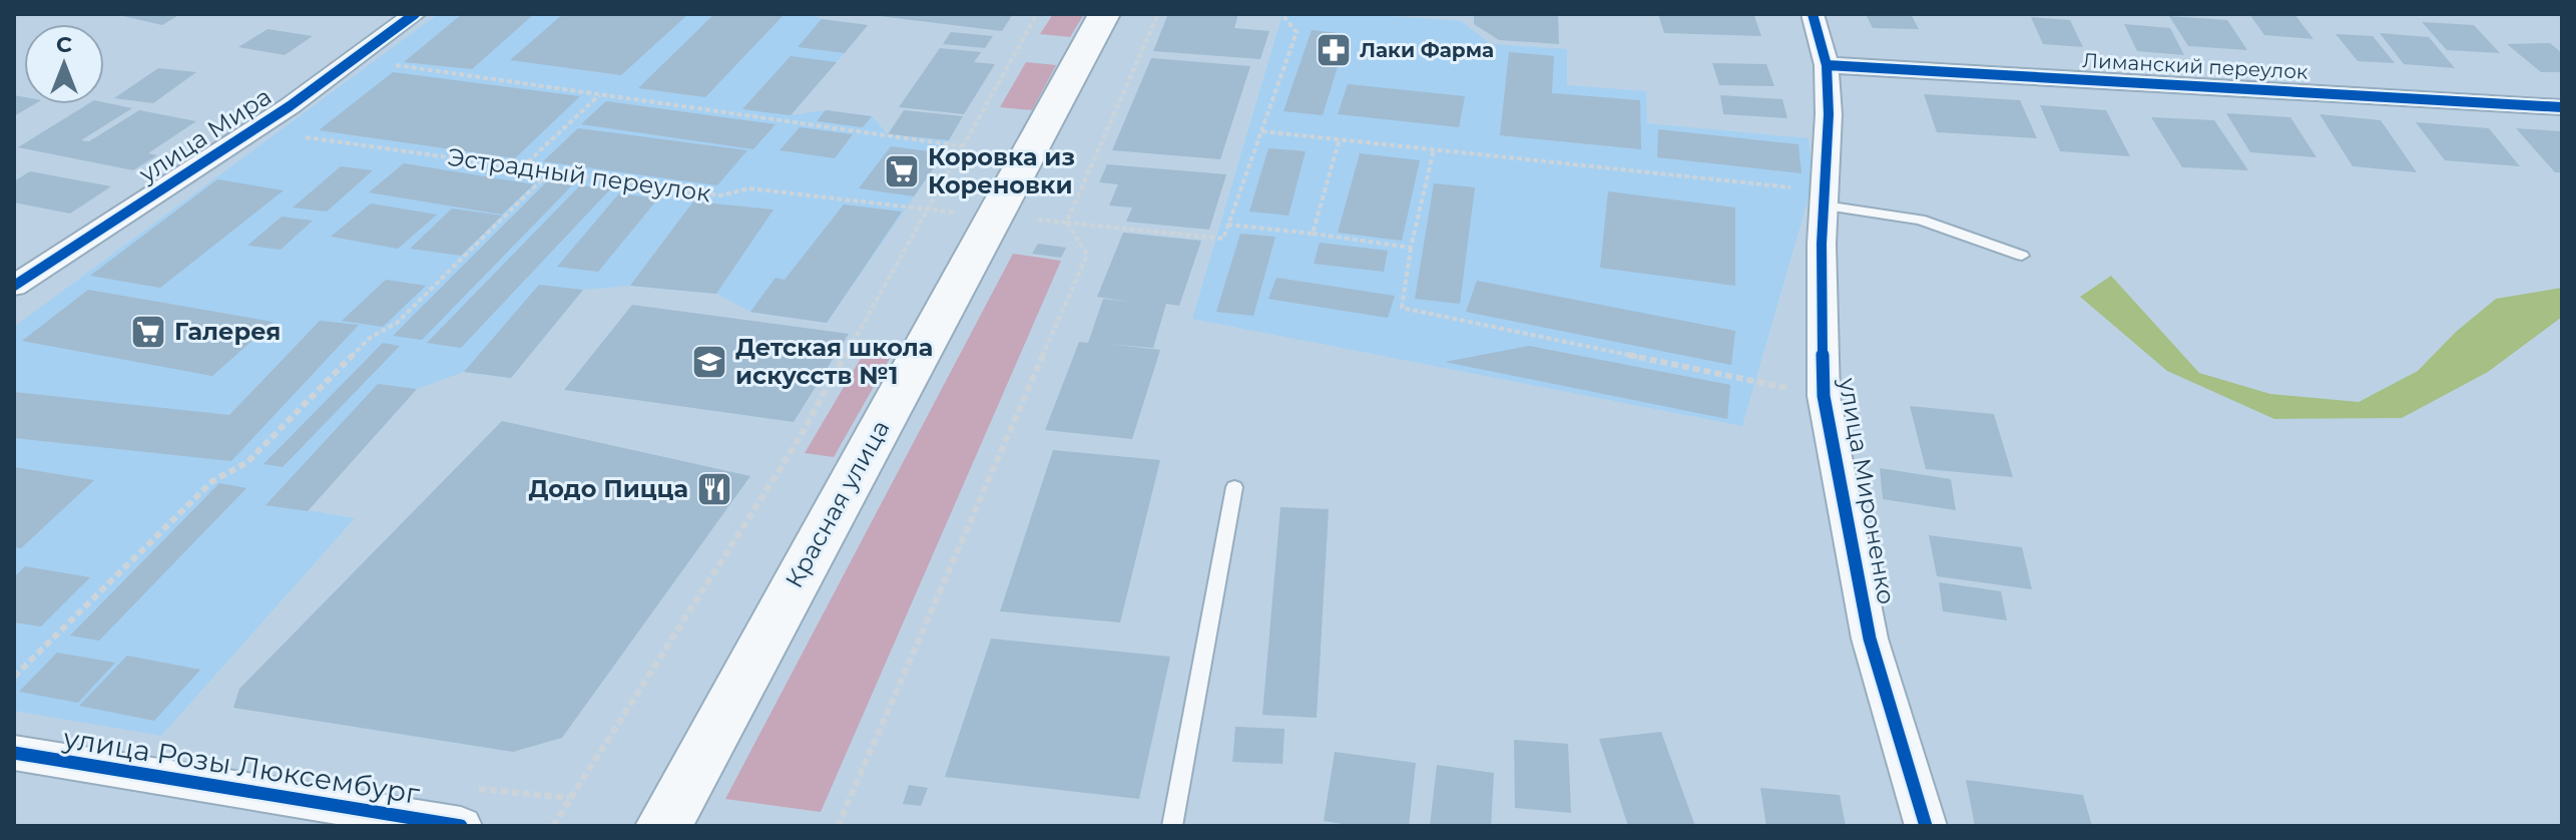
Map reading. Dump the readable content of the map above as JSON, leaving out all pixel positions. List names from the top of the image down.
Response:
{
  "streets": {
    "main road": ["Красная улица"],
    "street": [
      "Лиманский переулок",
      "улица Мира",
      "улица Мироненко",
      "улица Розы Люксембург"
    ],
    "path": ["Эстрадный переулок"]
  },
  "crossings": [
    ["Лиманский переулок", "улица Мироненко"],
    ["Эстрадный переулок", "Красная улица"]
  ],
  "places": {
    "pharmacy": ["Лаки Фарма"],
    "supermarket": ["Коровка из Кореновки", "Галерея"],
    "school or university": ["Детская школа искусств №1"],
    "restaurant": ["Додо Пицца"]
  },
  "north": "top"
}
